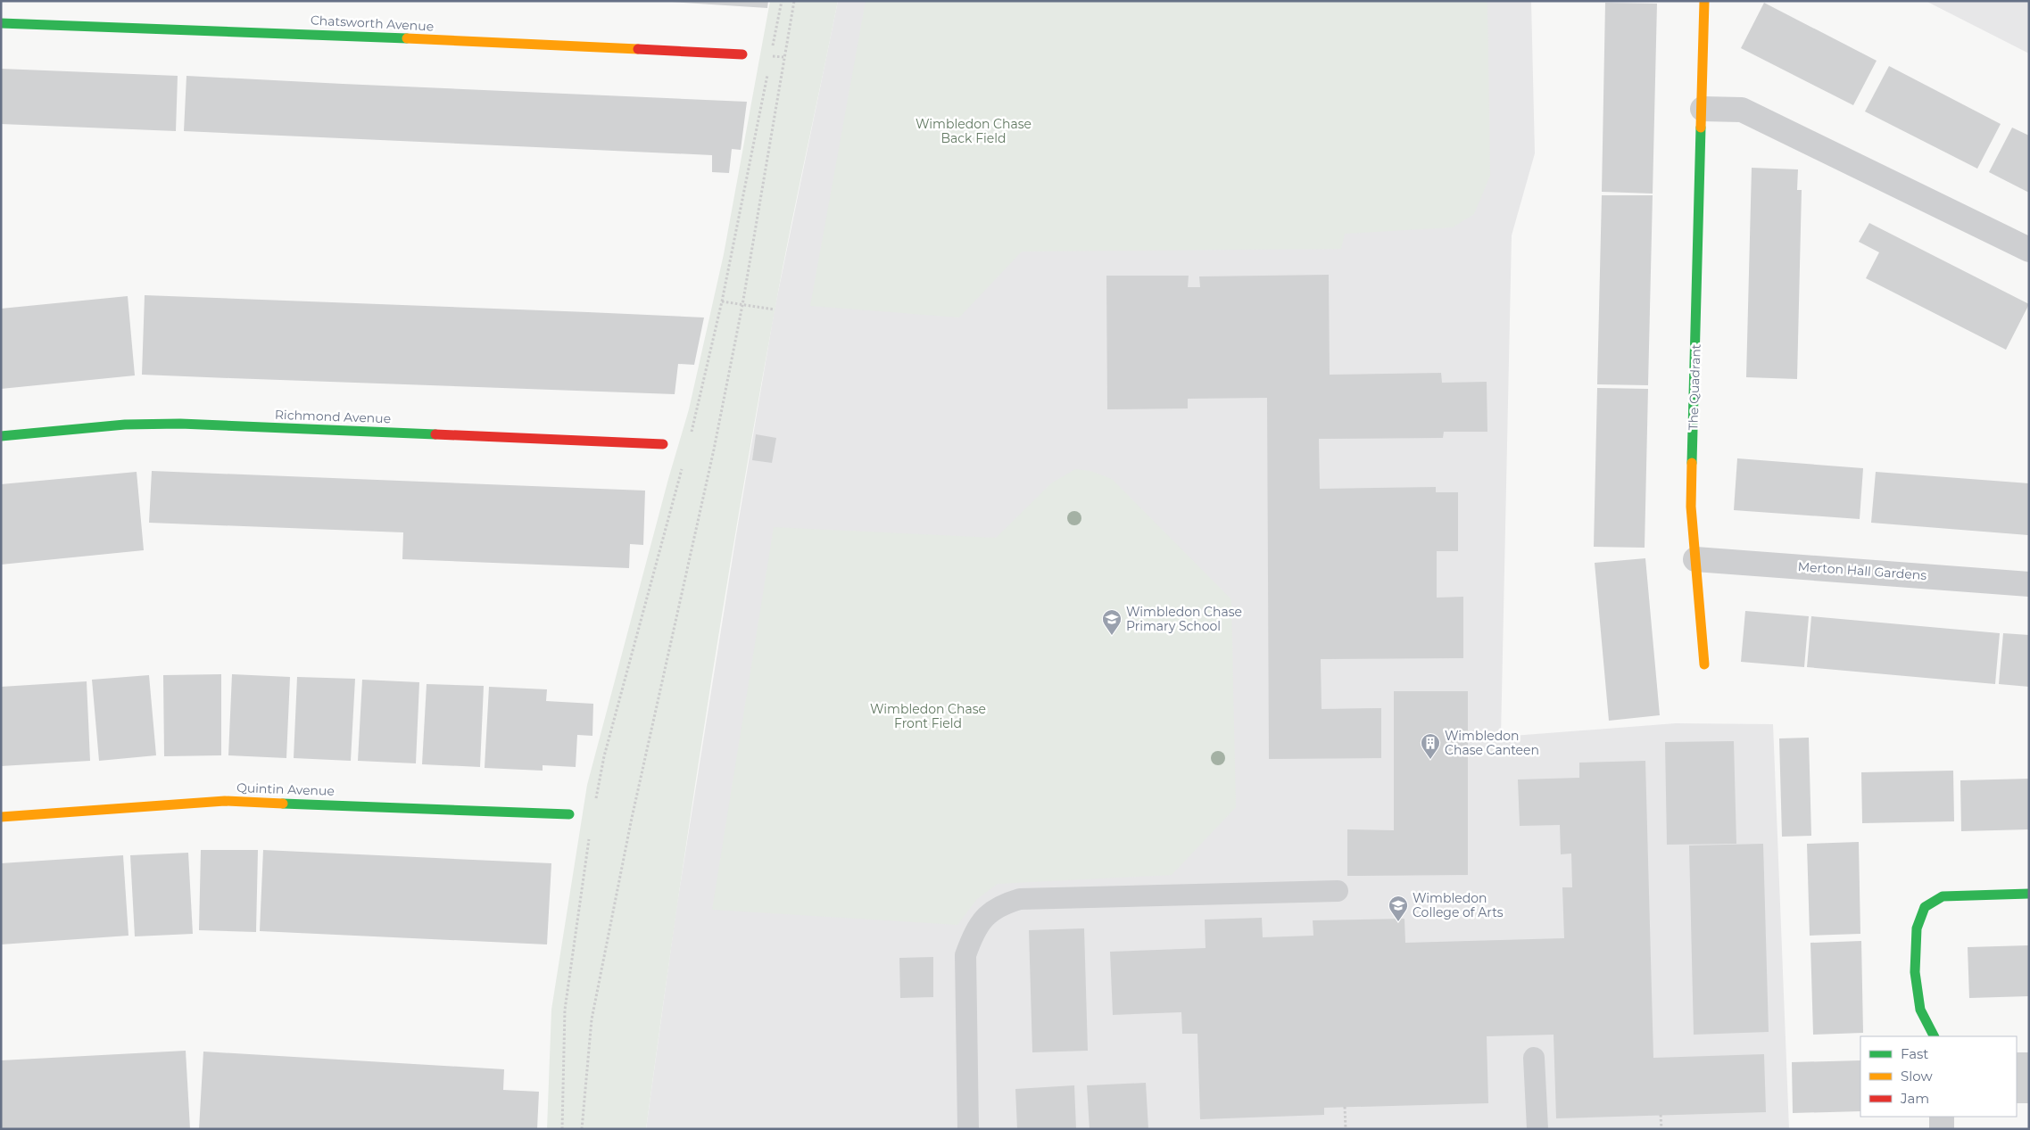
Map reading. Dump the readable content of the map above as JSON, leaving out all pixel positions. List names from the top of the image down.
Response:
{
  "streets": {
    "street": [
      "Chatsworth Avenue",
      "The Quadrant",
      "Richmond Avenue",
      "Merton Hall Gardens",
      "Quintin Avenue"
    ]
  },
  "crossings": [
    ["The Quadrant", "Merton Hall Gardens"]
  ],
  "parks": ["Wimbledon Chase Back Field", "Wimbledon Chase Front Field"],
  "places": {
    "school or university": ["Wimbledon Chase Primary School", "Wimbledon College of Arts"],
    "building": ["Wimbledon Chase Canteen"]
  },
  "legend": ["Fast", "Slow", "Jam"]
}
